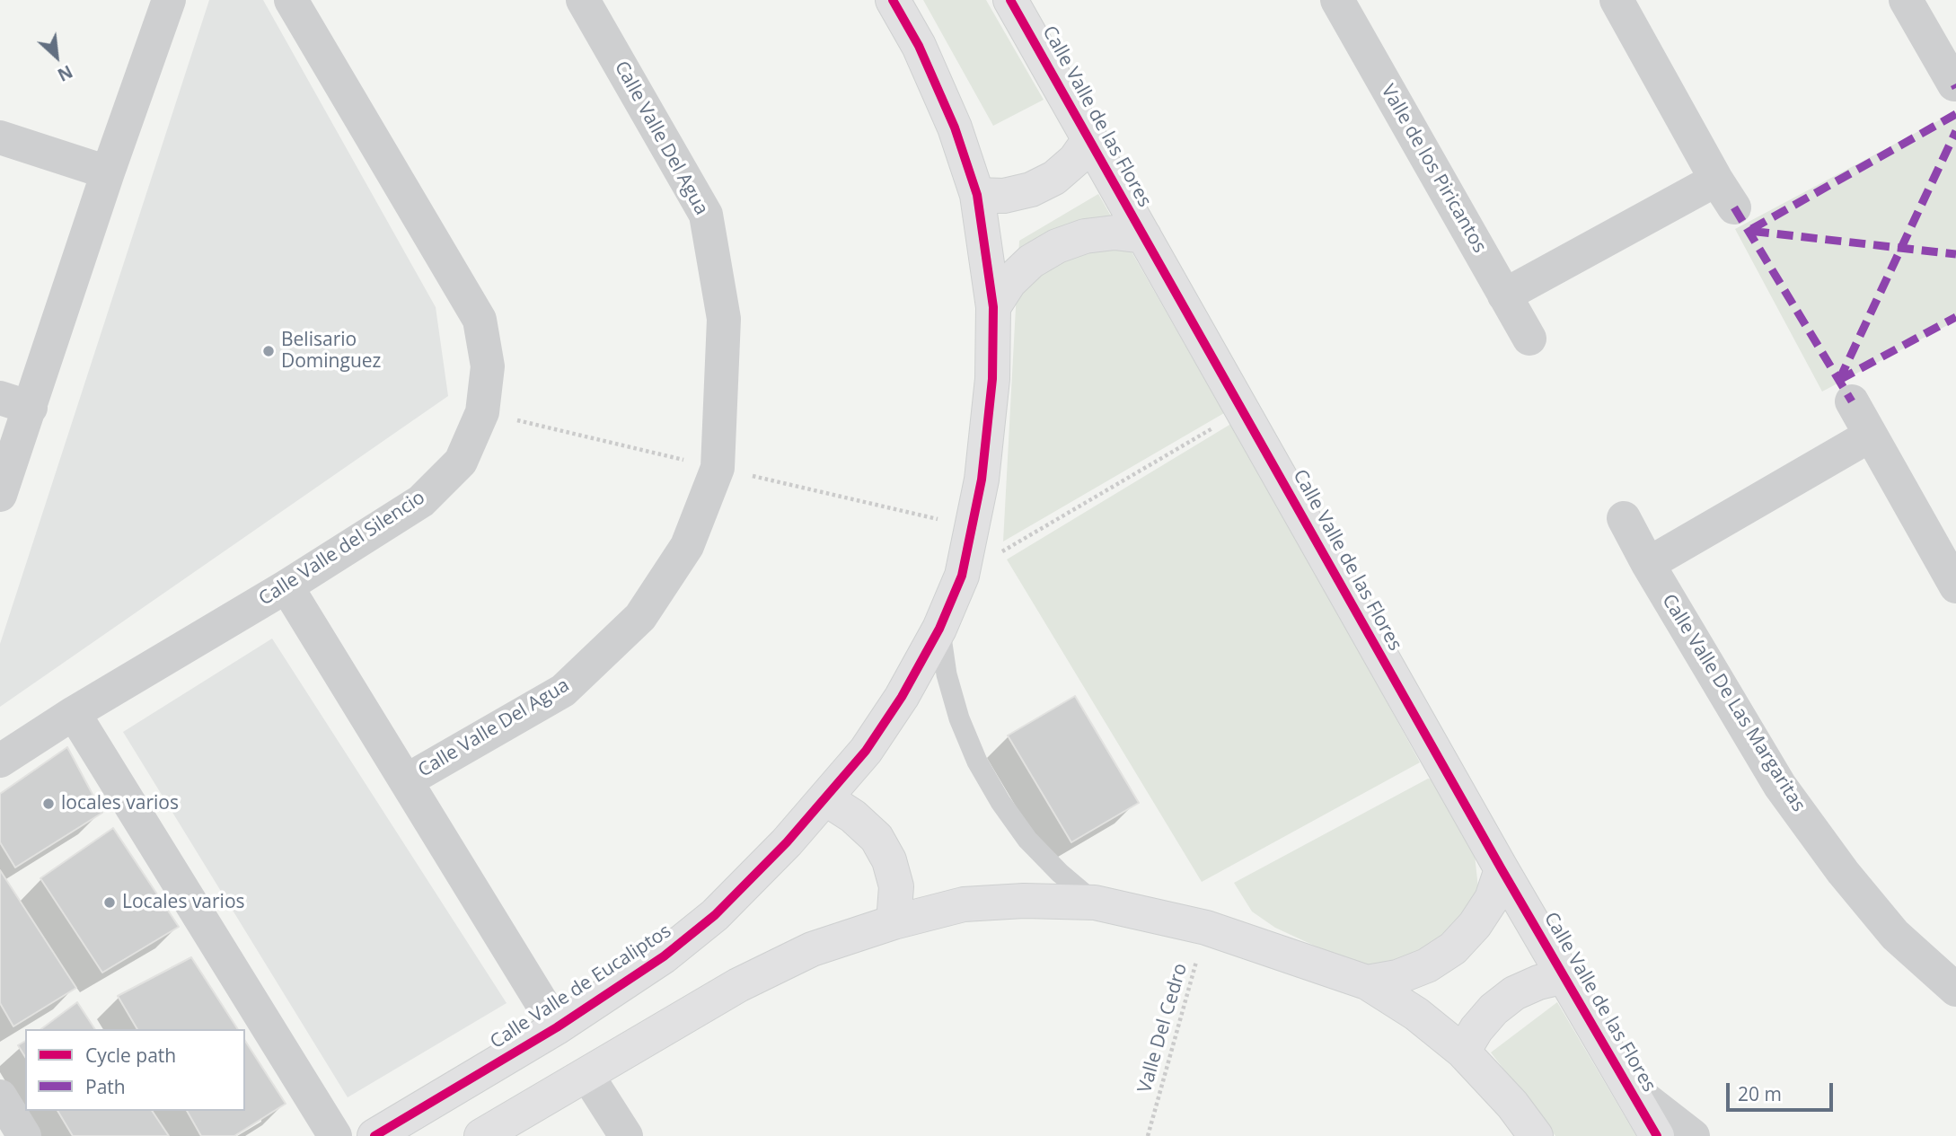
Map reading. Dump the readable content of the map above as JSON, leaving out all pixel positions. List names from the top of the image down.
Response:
{
  "streets": {
    "street": [
      "Calle Valle de las Flores",
      "Calle Valle Del Agua",
      "Valle de los Piricantos",
      "Calle Valle del Silencio",
      "Calle Valle De Las Margaritas",
      "Calle Valle de Eucaliptos"
    ],
    "path": ["Valle Del Cedro"]
  },
  "places": ["Belisario Dominguez", "locales varios", "Locales varios"],
  "legend": ["Cycle path", "Path"],
  "scale_bar": "20 m",
  "north": "bottom right"
}
